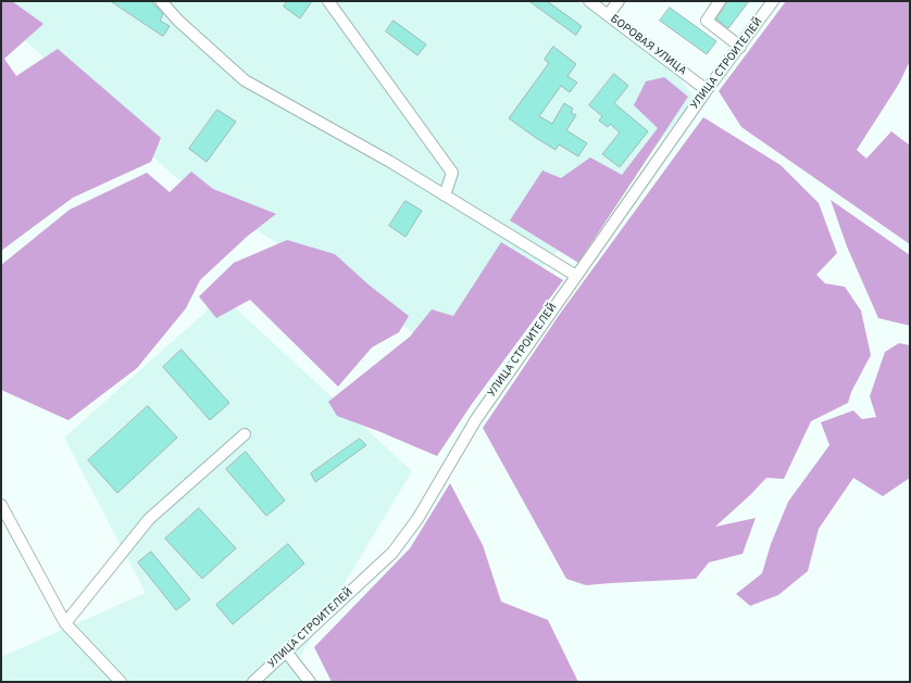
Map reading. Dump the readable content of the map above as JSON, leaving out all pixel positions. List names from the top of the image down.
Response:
{
  "streets": {
    "street": ["БОРОВАЯ УЛИЦА", "УЛИЦА СТРОИТЕЛЕЙ"]
  },
  "crossings": [
    ["БОРОВАЯ УЛИЦА", "УЛИЦА СТРОИТЕЛЕЙ"]
  ]
}
